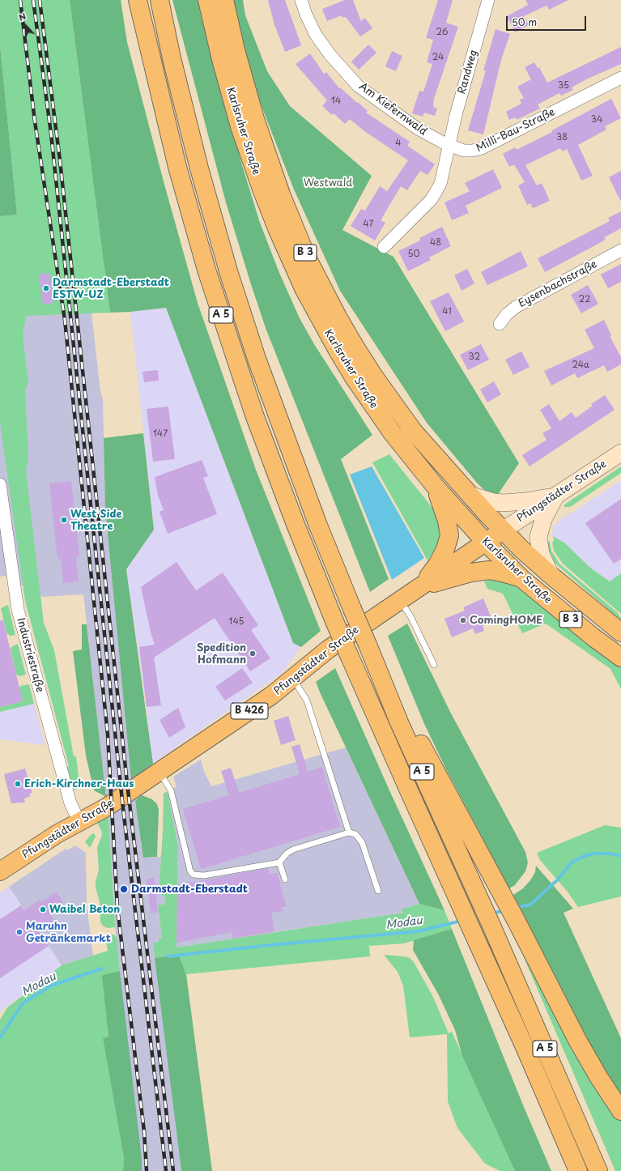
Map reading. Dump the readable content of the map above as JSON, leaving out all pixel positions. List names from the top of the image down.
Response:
{
  "streets": {
    "main road": [
      "Karlsruher Straße",
      "B 3",
      "A 5",
      "Pfungstädter Straße",
      "B 426"
    ],
    "street": [
      "Randweg",
      "Am Kiefernwald",
      "Milli-Bau-Straße",
      "Eysenbachstraße",
      "Industriestraße"
    ]
  },
  "crossings": [
    ["Randweg", "Am Kiefernwald"],
    ["Randweg", "Milli-Bau-Straße"],
    ["Am Kiefernwald", "Milli-Bau-Straße"],
    ["Karlsruher Straße", "Pfungstädter Straße"],
    ["Karlsruher Straße", "B 426"],
    ["Pfungstädter Straße", "Industriestraße"],
    ["Pfungstädter Straße", "B 426"]
  ],
  "water": ["Modau"],
  "parks": ["Westwald"],
  "places": [
    "Darmstadt-Eberstadt ESTW-UZ",
    "West Side Theatre",
    "ComingHOME",
    "Spedition Hofmann",
    "Erich-Kirchner-Haus",
    "Darmstadt-Eberstadt",
    "Waibel Beton",
    "Maruhn Getränkemarkt"
  ],
  "house_numbers": [
    "26",
    "24",
    "35",
    "14",
    "34",
    "38",
    "4",
    "47",
    "48",
    "50",
    "22",
    "41",
    "32",
    "24a",
    "147",
    "145"
  ],
  "scale_bar": "50 m",
  "north": "top"
}
